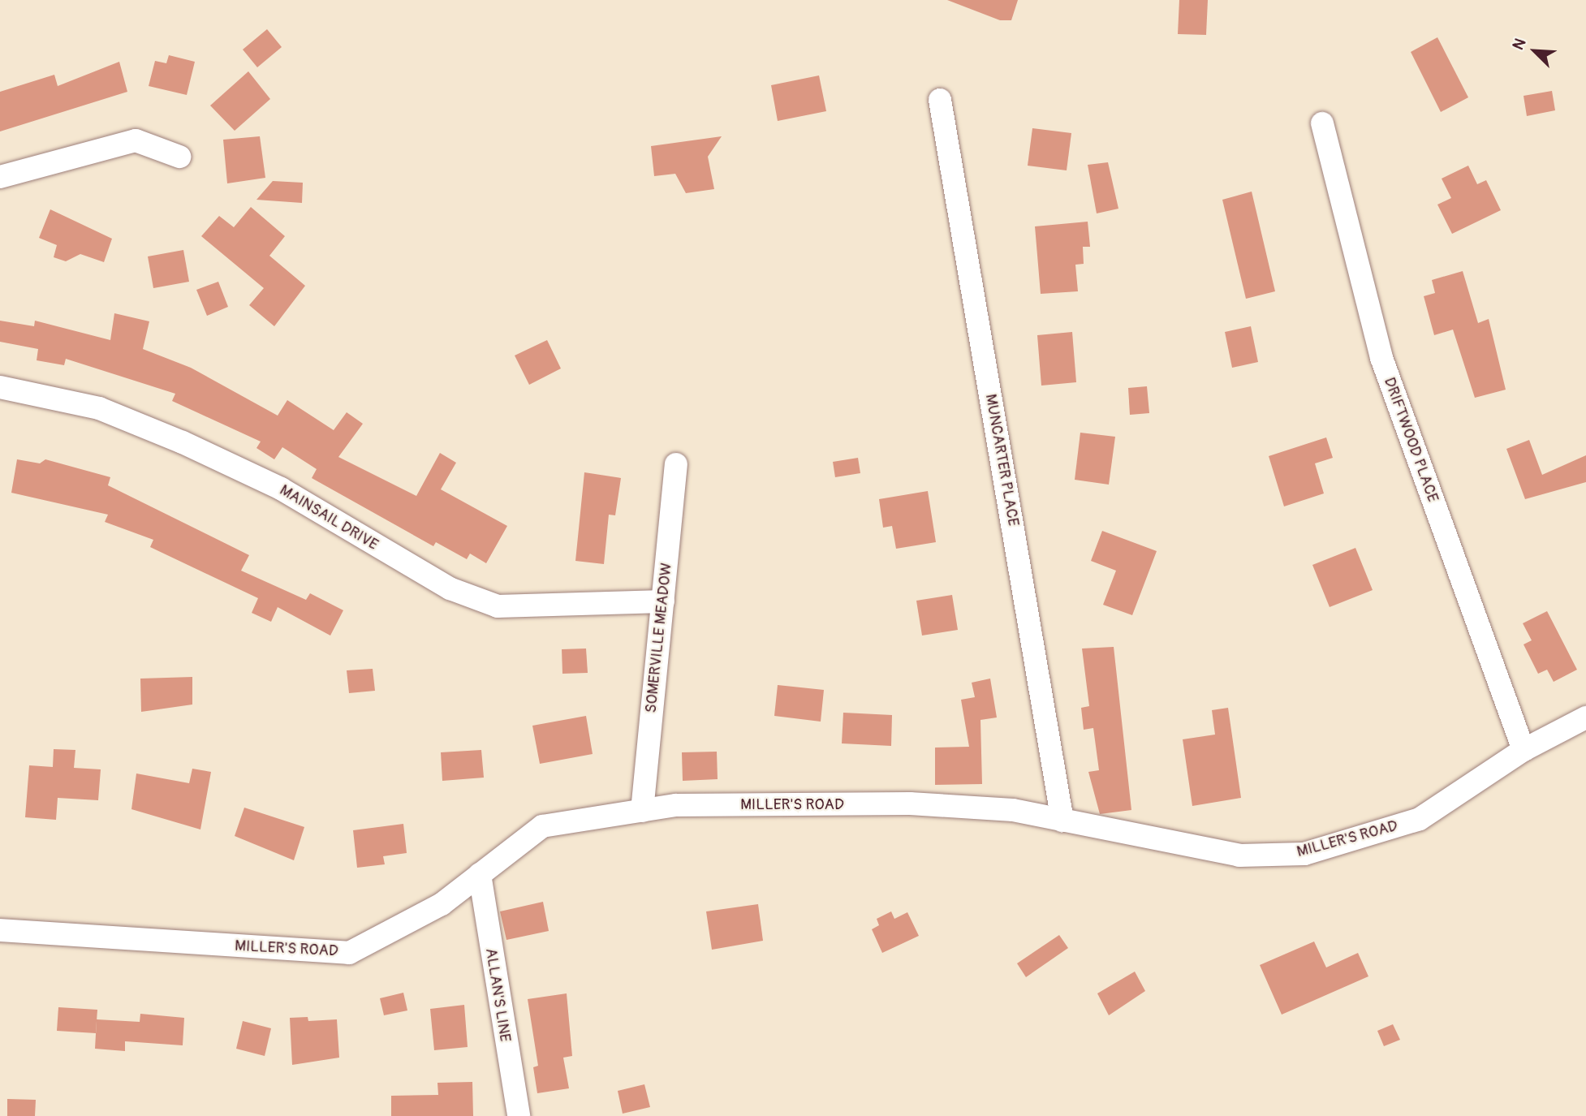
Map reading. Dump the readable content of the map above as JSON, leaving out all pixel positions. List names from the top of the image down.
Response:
{
  "streets": {
    "street": [
      "DRIFTWOOD PLACE",
      "MUNCARTER PLACE",
      "MAINSAIL DRIVE",
      "SOMERVILLE MEADOW",
      "MILLER'S ROAD",
      "ALLAN'S LINE"
    ]
  },
  "crossings": [
    ["DRIFTWOOD PLACE", "MILLER'S ROAD"],
    ["MUNCARTER PLACE", "MILLER'S ROAD"],
    ["MAINSAIL DRIVE", "SOMERVILLE MEADOW"],
    ["SOMERVILLE MEADOW", "MILLER'S ROAD"],
    ["MILLER'S ROAD", "ALLAN'S LINE"]
  ],
  "north": "top left"
}
